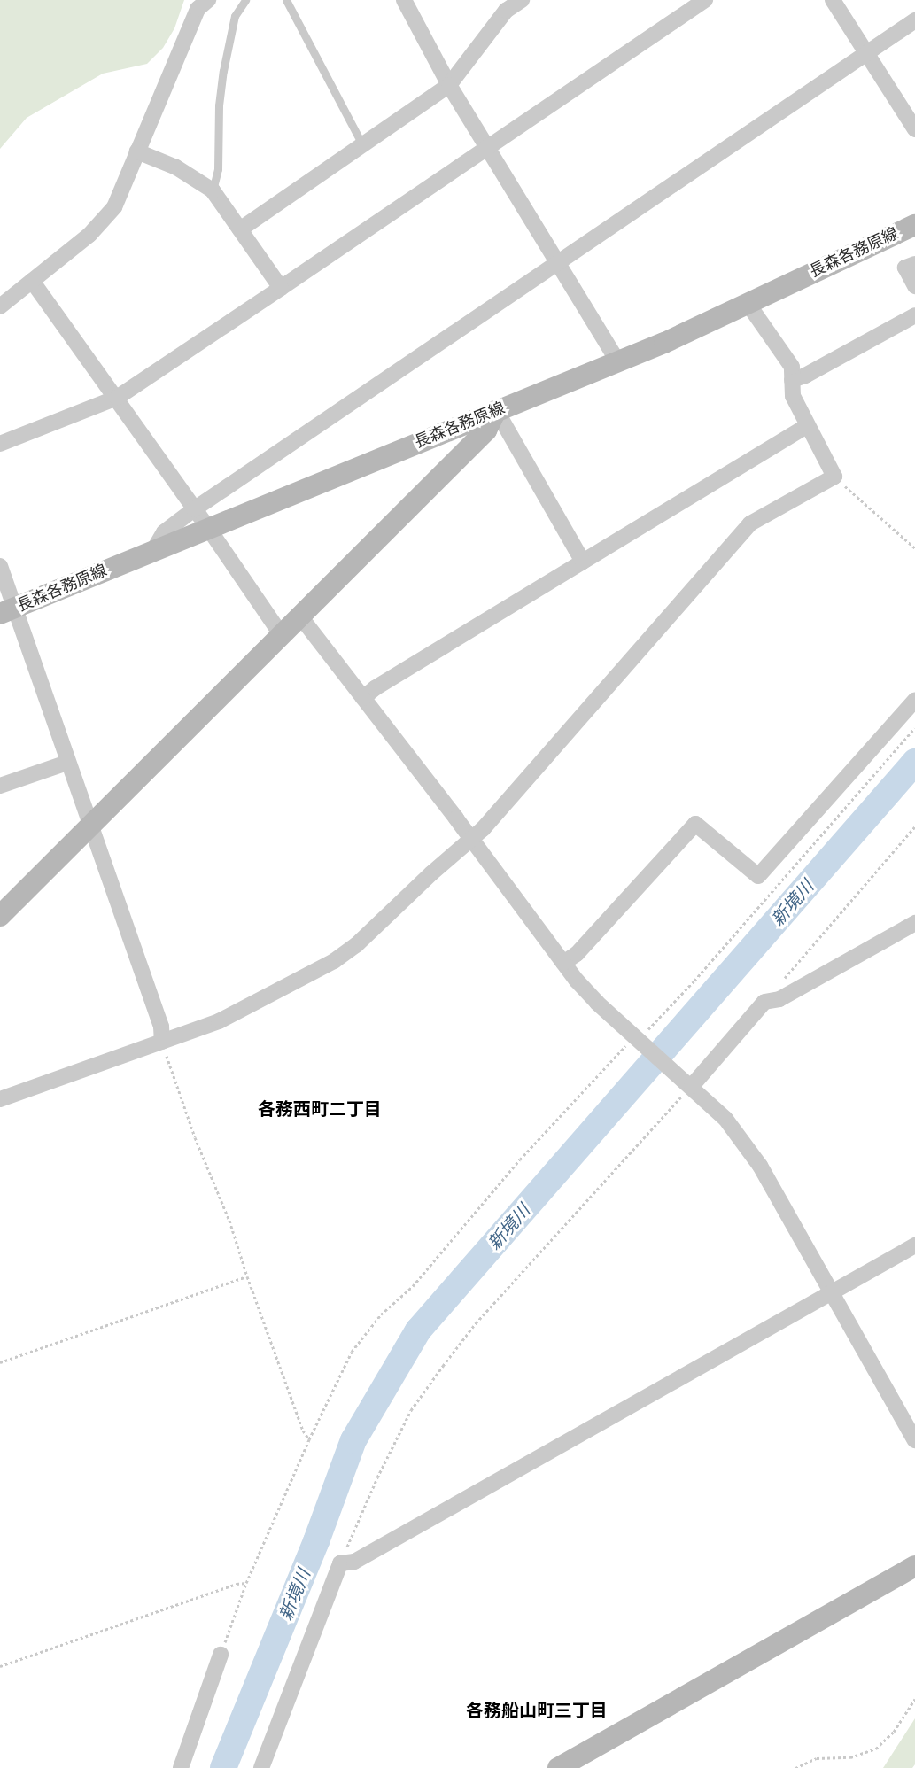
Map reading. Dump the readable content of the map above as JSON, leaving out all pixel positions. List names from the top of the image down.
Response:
{
  "streets": {
    "street": ["長森各務原線"]
  },
  "districts": ["各務西町二丁目", "各務船山町三丁目"],
  "water": ["新境川"]
}
